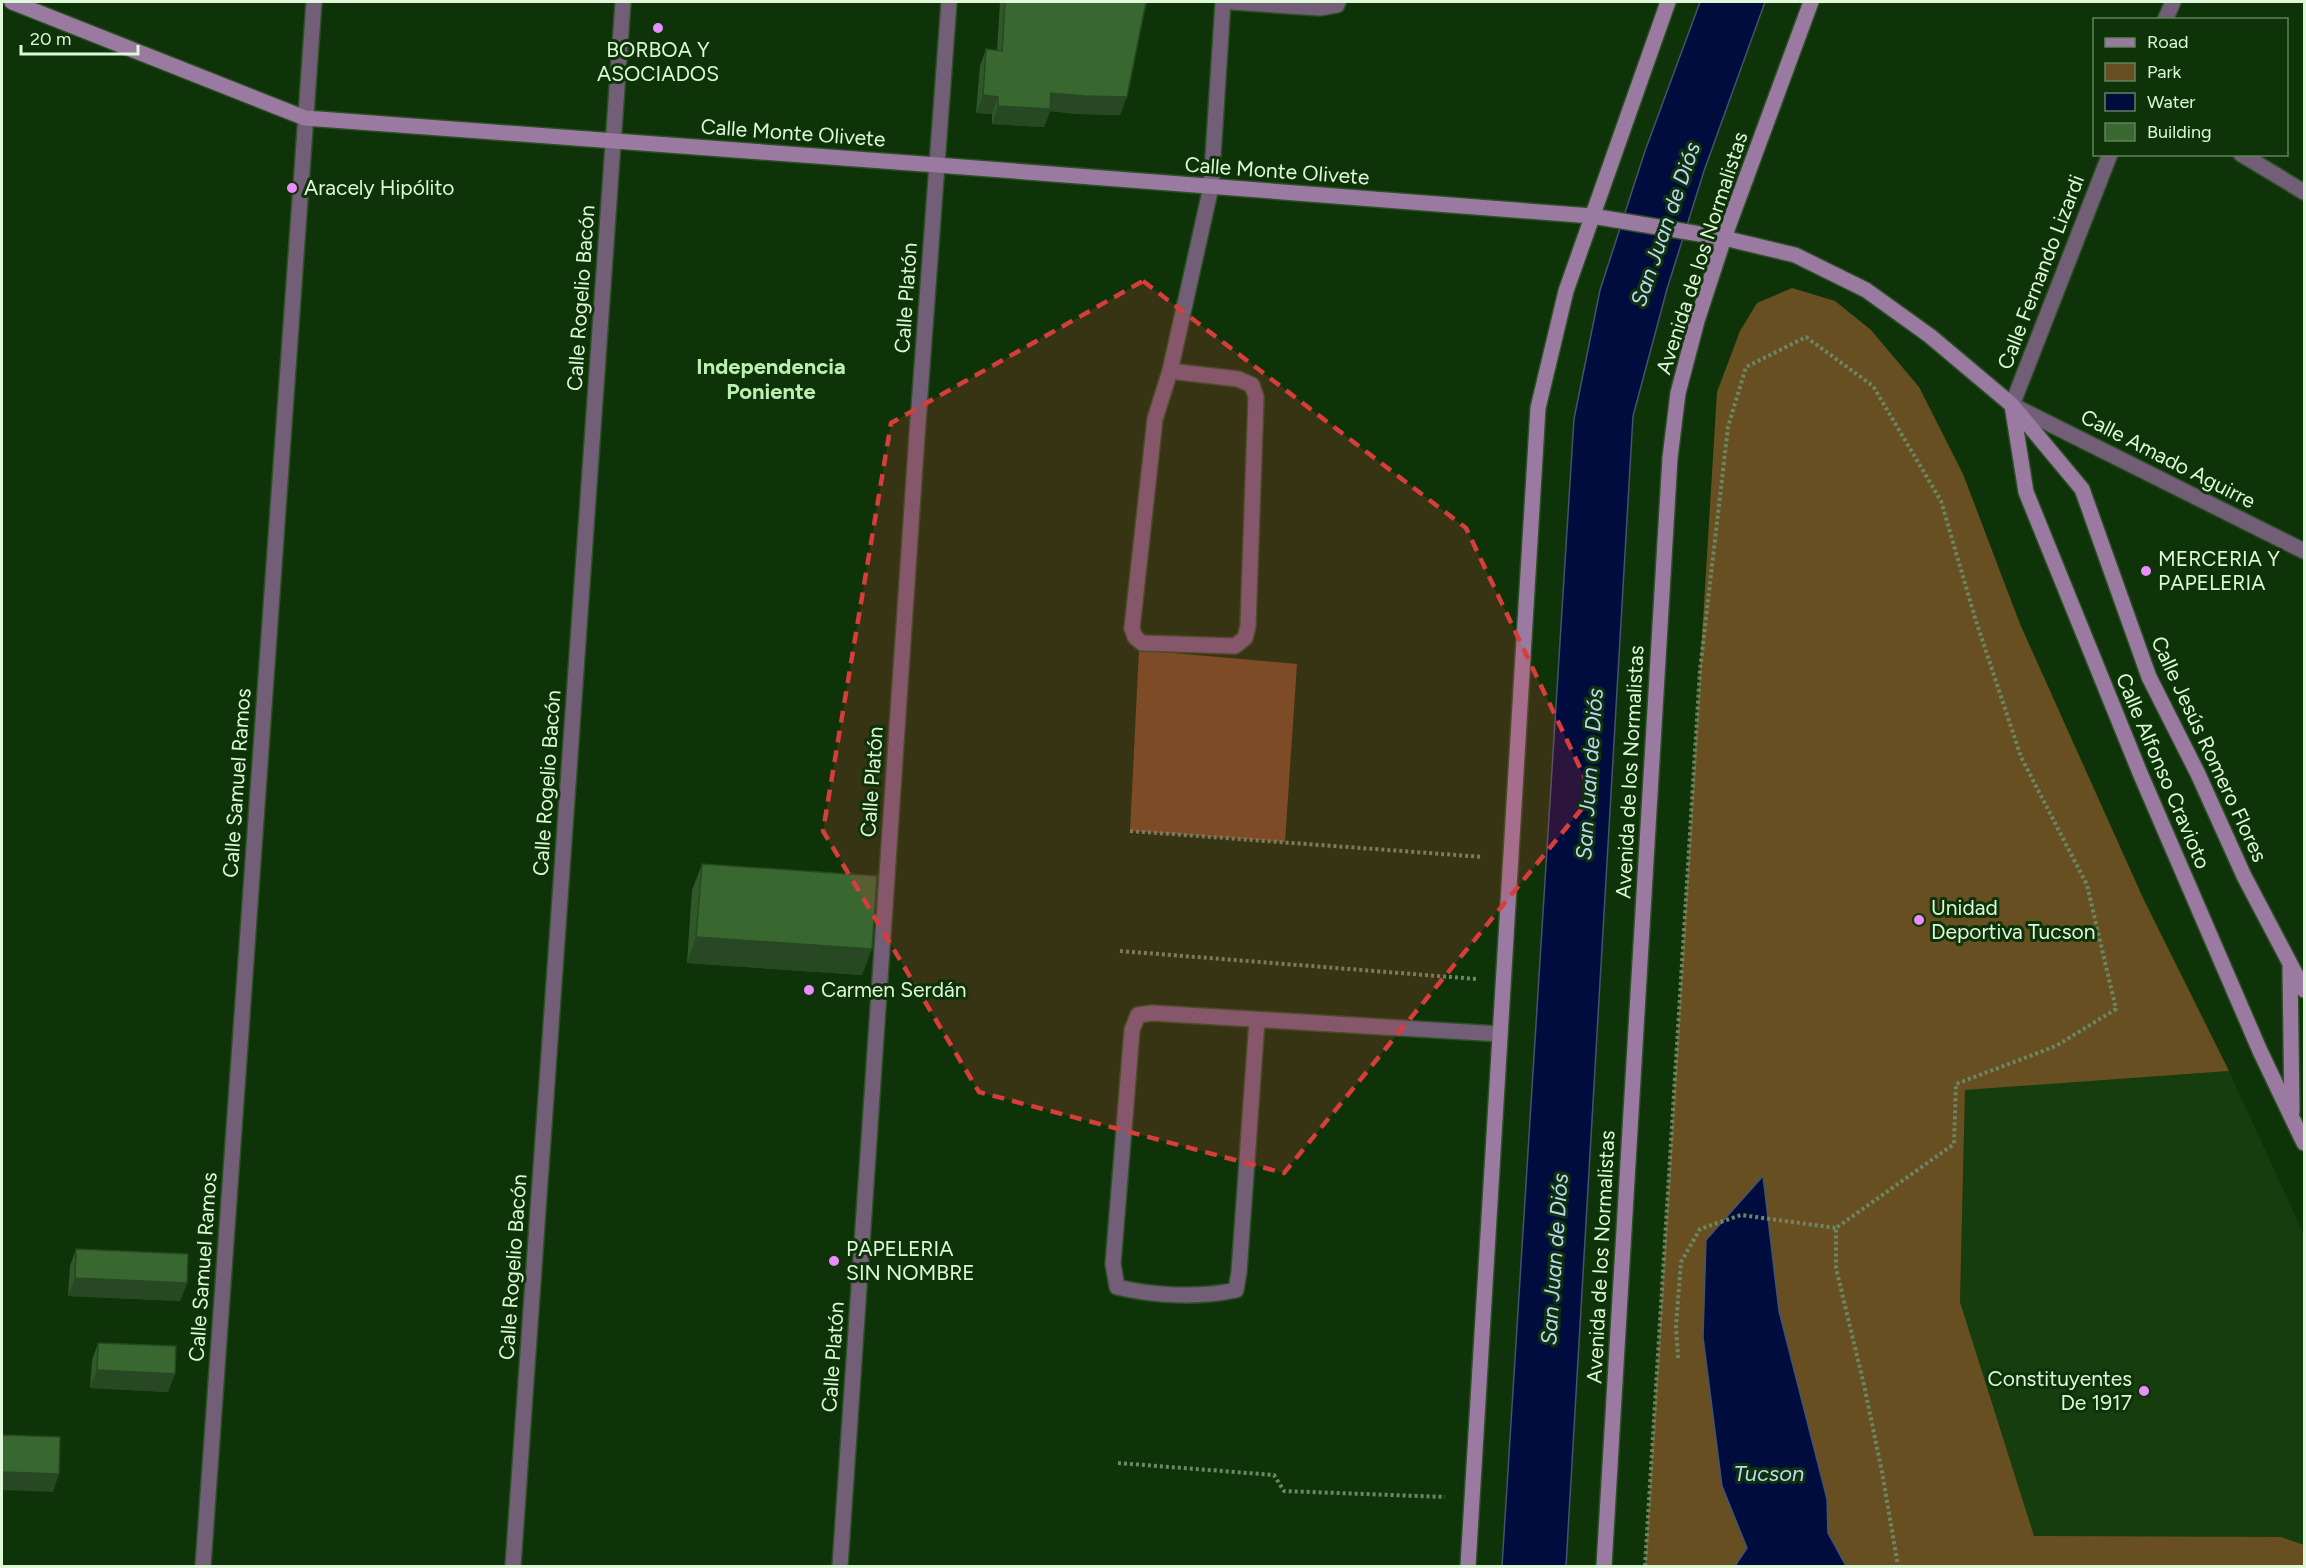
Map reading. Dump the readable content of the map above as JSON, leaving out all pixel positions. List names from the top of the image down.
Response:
{
  "streets": {
    "street": [
      "Calle Monte Olivete",
      "Avenida de los Normalistas",
      "Calle Fernando Lizardi",
      "Calle Rogelio Bacón",
      "Calle Platón",
      "Calle Amado Aguirre",
      "Calle Jesús Romero Flores",
      "Calle Alfonso Cravioto",
      "Calle Samuel Ramos"
    ]
  },
  "crossings": [
    ["Calle Monte Olivete", "Calle Rogelio Bacón"],
    ["Calle Monte Olivete", "Calle Platón"],
    ["Calle Monte Olivete", "Calle Jesús Romero Flores"],
    ["Calle Monte Olivete", "Calle Samuel Ramos"],
    ["Avenida de los Normalistas", "Calle Jesús Romero Flores"],
    ["Calle Fernando Lizardi", "Calle Amado Aguirre"],
    ["Calle Fernando Lizardi", "Calle Jesús Romero Flores"],
    ["Calle Fernando Lizardi", "Calle Alfonso Cravioto"],
    ["Calle Amado Aguirre", "Calle Jesús Romero Flores"],
    ["Calle Amado Aguirre", "Calle Alfonso Cravioto"],
    ["Calle Jesús Romero Flores", "Calle Alfonso Cravioto"]
  ],
  "districts": ["Independencia Poniente"],
  "water": ["San Juan de Diós", "Tucson"],
  "places": [
    "BORBOA Y ASOCIADOS",
    "Aracely Hipólito",
    "MERCERIA Y PAPELERIA",
    "Unidad Deportiva Tucson",
    "Carmen Serdán",
    "PAPELERIA SIN NOMBRE",
    "Constituyentes De 1917"
  ],
  "legend": [
    "Road",
    "Park",
    "Water",
    "Building"
  ],
  "scale_bar": "20 m"
}
